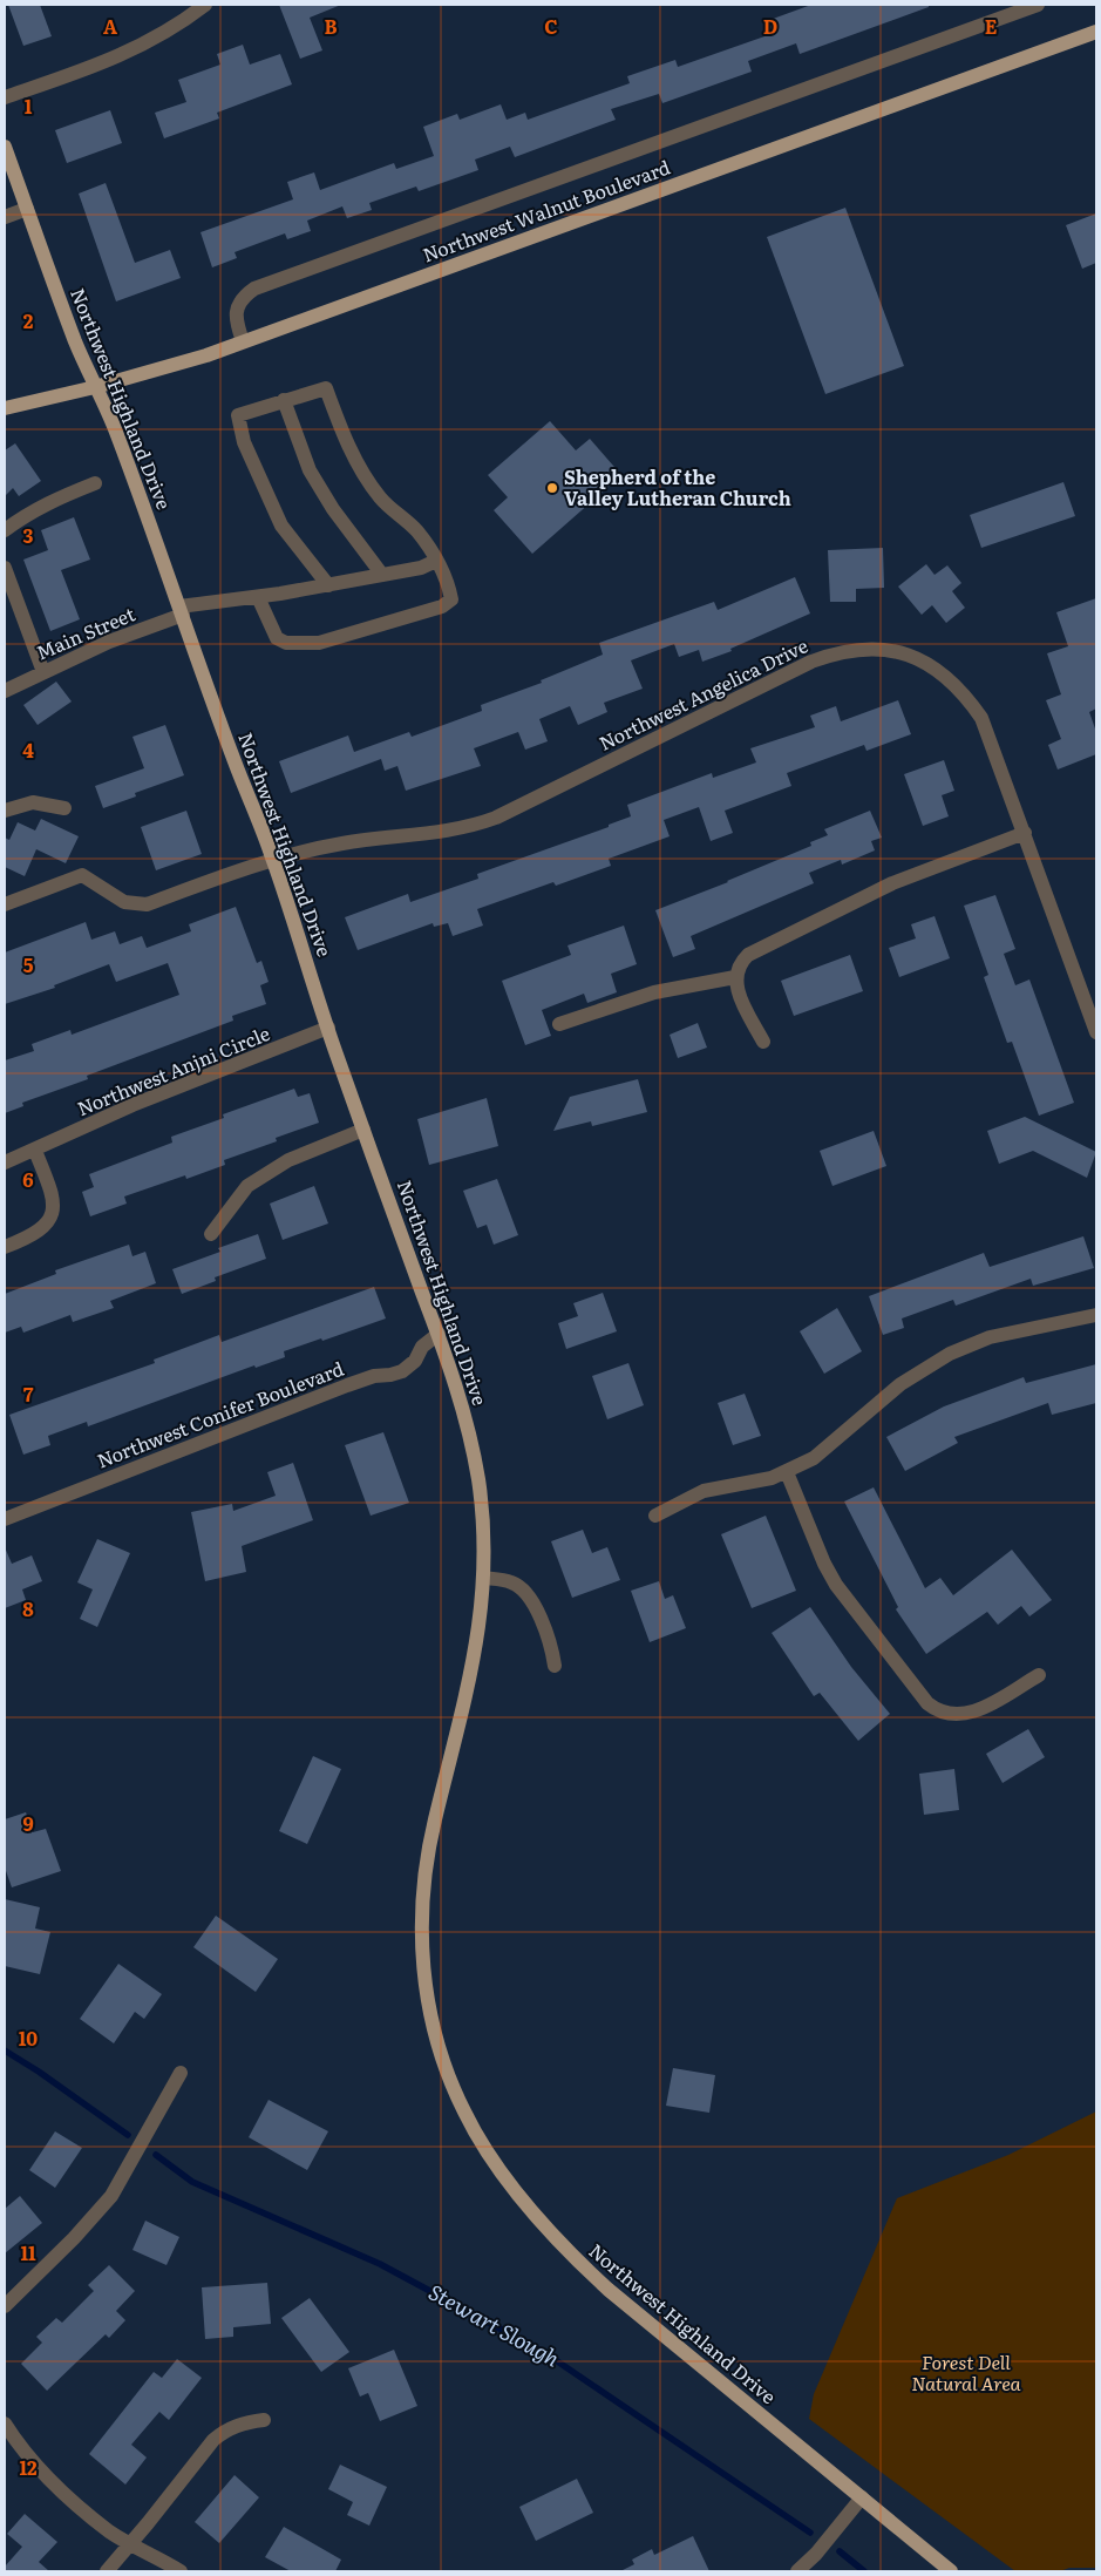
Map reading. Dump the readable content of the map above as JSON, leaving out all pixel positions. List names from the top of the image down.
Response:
{
  "streets": {
    "main road": ["Northwest Walnut Boulevard", "Northwest Highland Drive"],
    "street": [
      "Main Street",
      "Northwest Angelica Drive",
      "Northwest Anjni Circle",
      "Northwest Conifer Boulevard"
    ]
  },
  "crossings": [
    ["Northwest Walnut Boulevard", "Northwest Highland Drive"],
    ["Northwest Highland Drive", "Main Street"],
    ["Northwest Highland Drive", "Northwest Angelica Drive"],
    ["Northwest Highland Drive", "Northwest Anjni Circle"],
    ["Northwest Highland Drive", "Northwest Conifer Boulevard"]
  ],
  "water": ["Stewart Slough"],
  "parks": ["Forest Dell Natural Area"],
  "places": ["Shepherd of the Valley Lutheran Church"],
  "grid": {
    "columns": [
      "A",
      "B",
      "C",
      "D",
      "E"
    ],
    "rows": [
      "1",
      "2",
      "3",
      "4",
      "5",
      "6",
      "7",
      "8",
      "9",
      "10",
      "11",
      "12"
    ]
  }
}
